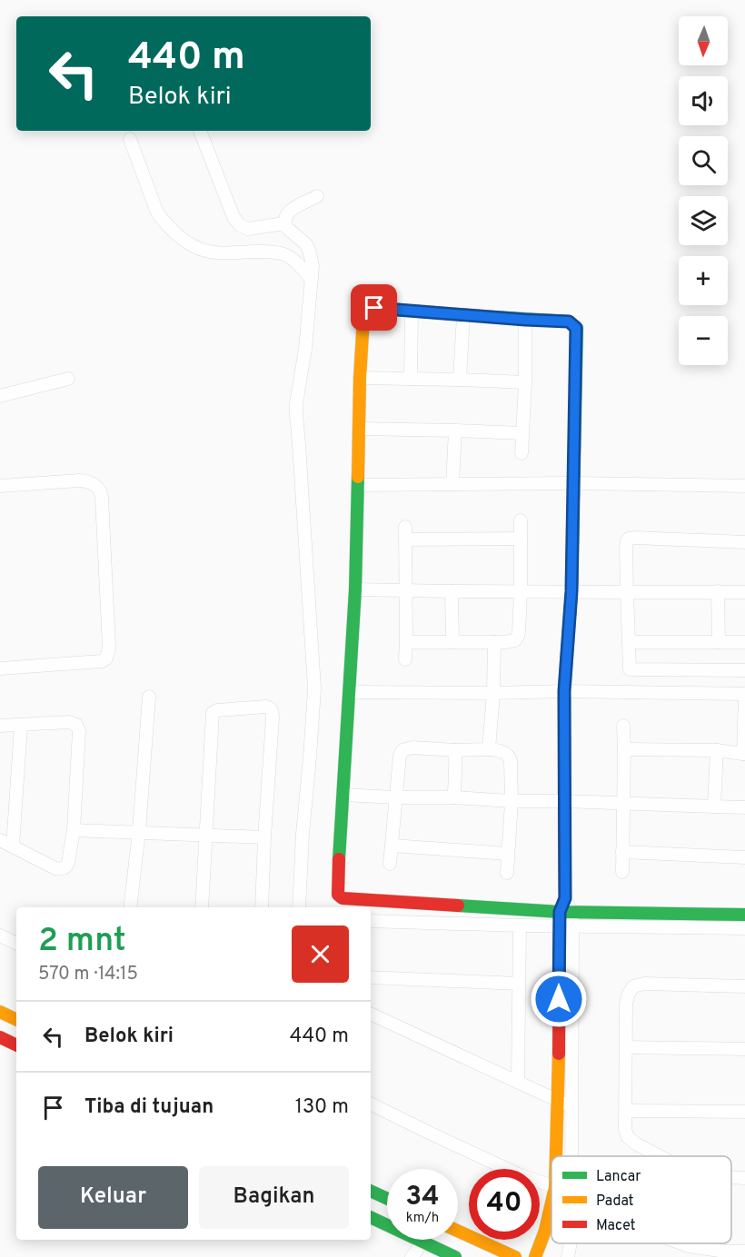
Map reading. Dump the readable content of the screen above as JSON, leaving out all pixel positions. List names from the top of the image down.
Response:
{
  "legend": ["Lancar", "Padat", "Macet"],
  "north": "bottom",
  "page": {
    "map_buttons": ["+", "−"],
    "turn": ["440 m", "Belok kiri"],
    "heading": ["2 mnt", "570 m · 14:15"],
    "list": [
      {
        "name": "Belok kiri",
        "value": "440 m"
      },
      {
        "name": "Tiba di tujuan",
        "value": "130 m"
      }
    ],
    "buttons": ["Keluar", "Bagikan"],
    "speed": "34 km/h",
    "limit": "40"
  }
}
